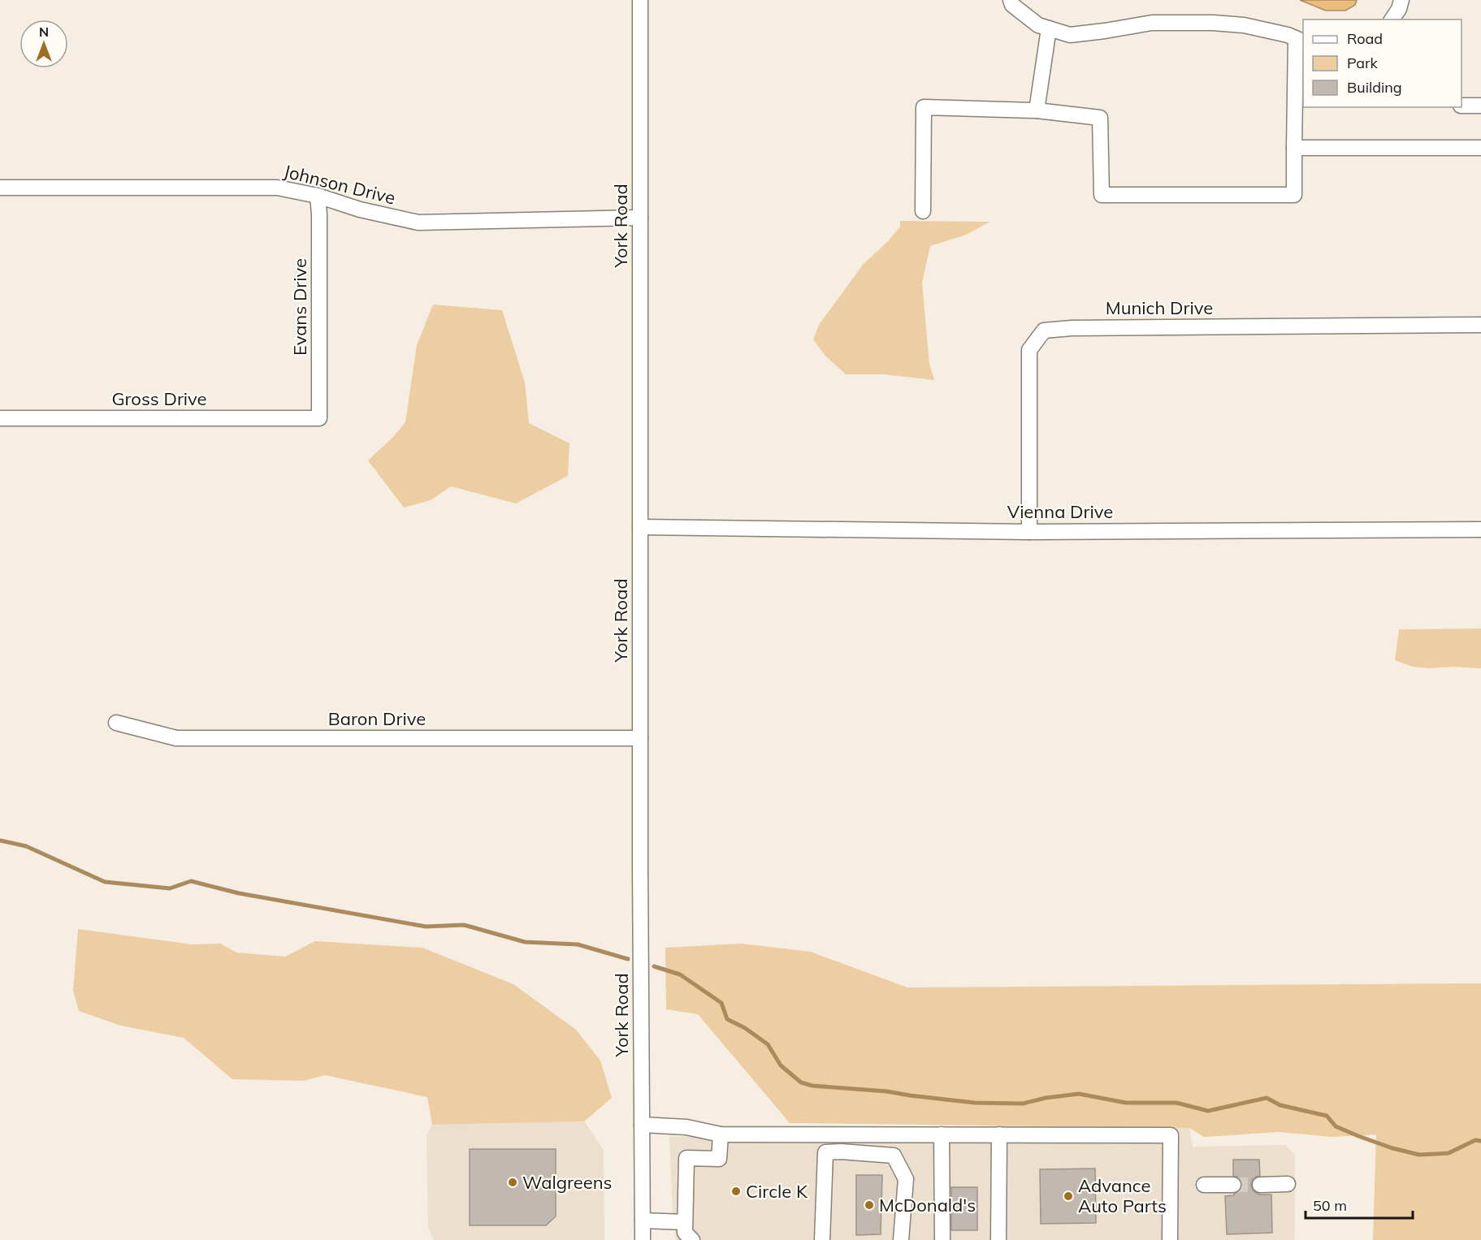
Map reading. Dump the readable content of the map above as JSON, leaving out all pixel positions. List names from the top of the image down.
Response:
{
  "streets": {
    "street": [
      "Johnson Drive",
      "York Road",
      "Evans Drive",
      "Munich Drive",
      "Gross Drive",
      "Vienna Drive",
      "Baron Drive"
    ]
  },
  "crossings": [
    ["Johnson Drive", "York Road"],
    ["Johnson Drive", "Evans Drive"],
    ["York Road", "Vienna Drive"],
    ["York Road", "Baron Drive"],
    ["Evans Drive", "Gross Drive"],
    ["Munich Drive", "Vienna Drive"]
  ],
  "places": [
    "Walgreens",
    "Circle K",
    "Advance Auto Parts",
    "McDonald's"
  ],
  "legend": ["Road", "Park", "Building"],
  "scale_bar": "50 m",
  "north": "top"
}
